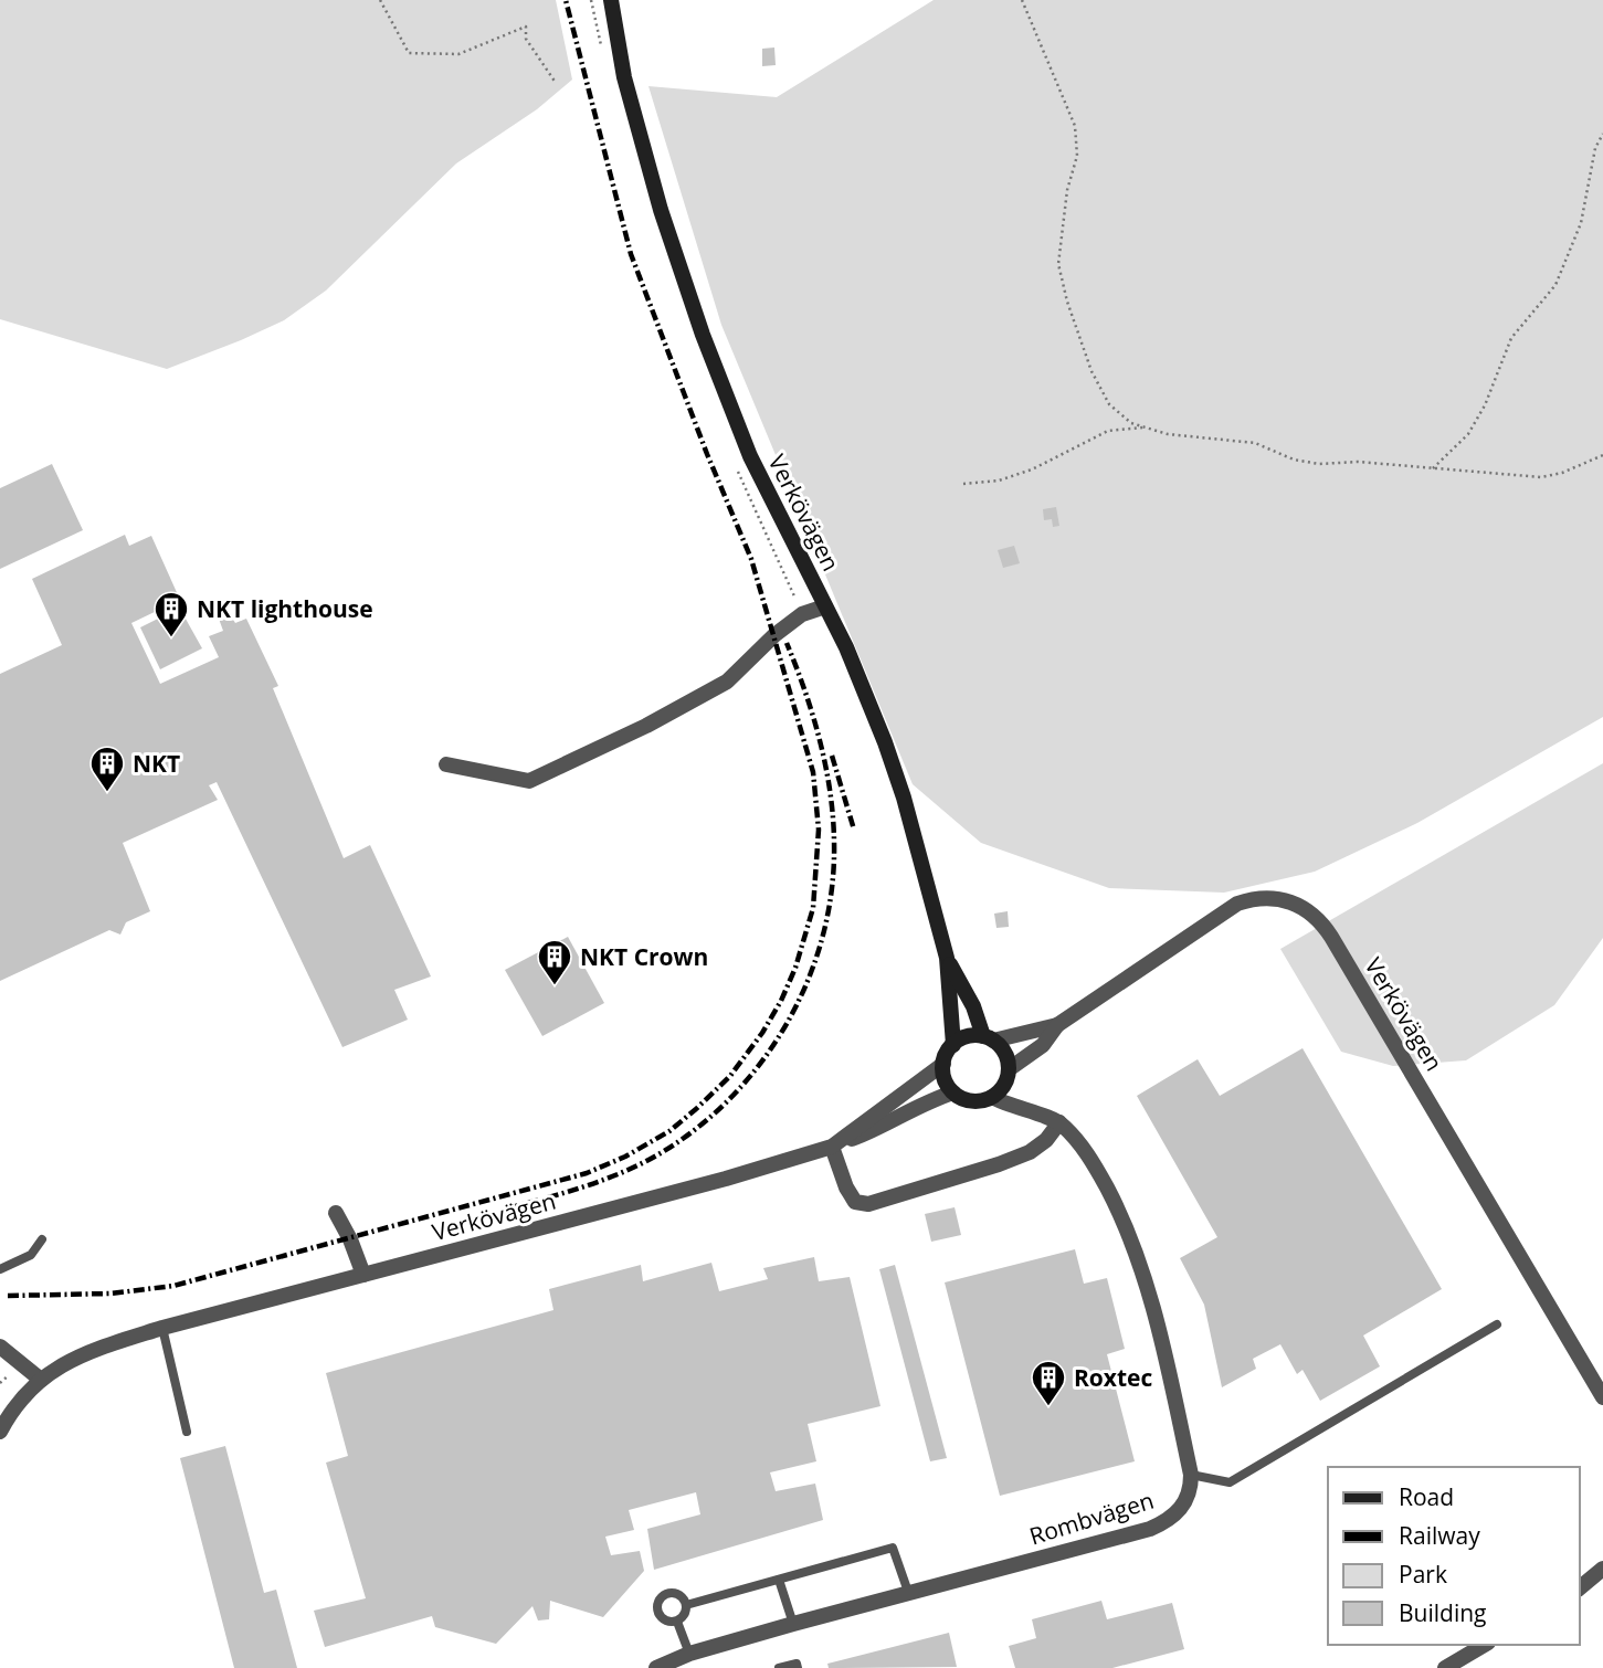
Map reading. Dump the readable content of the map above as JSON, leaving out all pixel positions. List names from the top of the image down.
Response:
{
  "streets": {
    "main road": ["Verkövägen"],
    "street": ["Rombvägen"]
  },
  "places": {
    "building": [
      "NKT lighthouse",
      "NKT",
      "NKT Crown",
      "Roxtec"
    ]
  },
  "legend": [
    "Road",
    "Railway",
    "Park",
    "Building"
  ]
}
